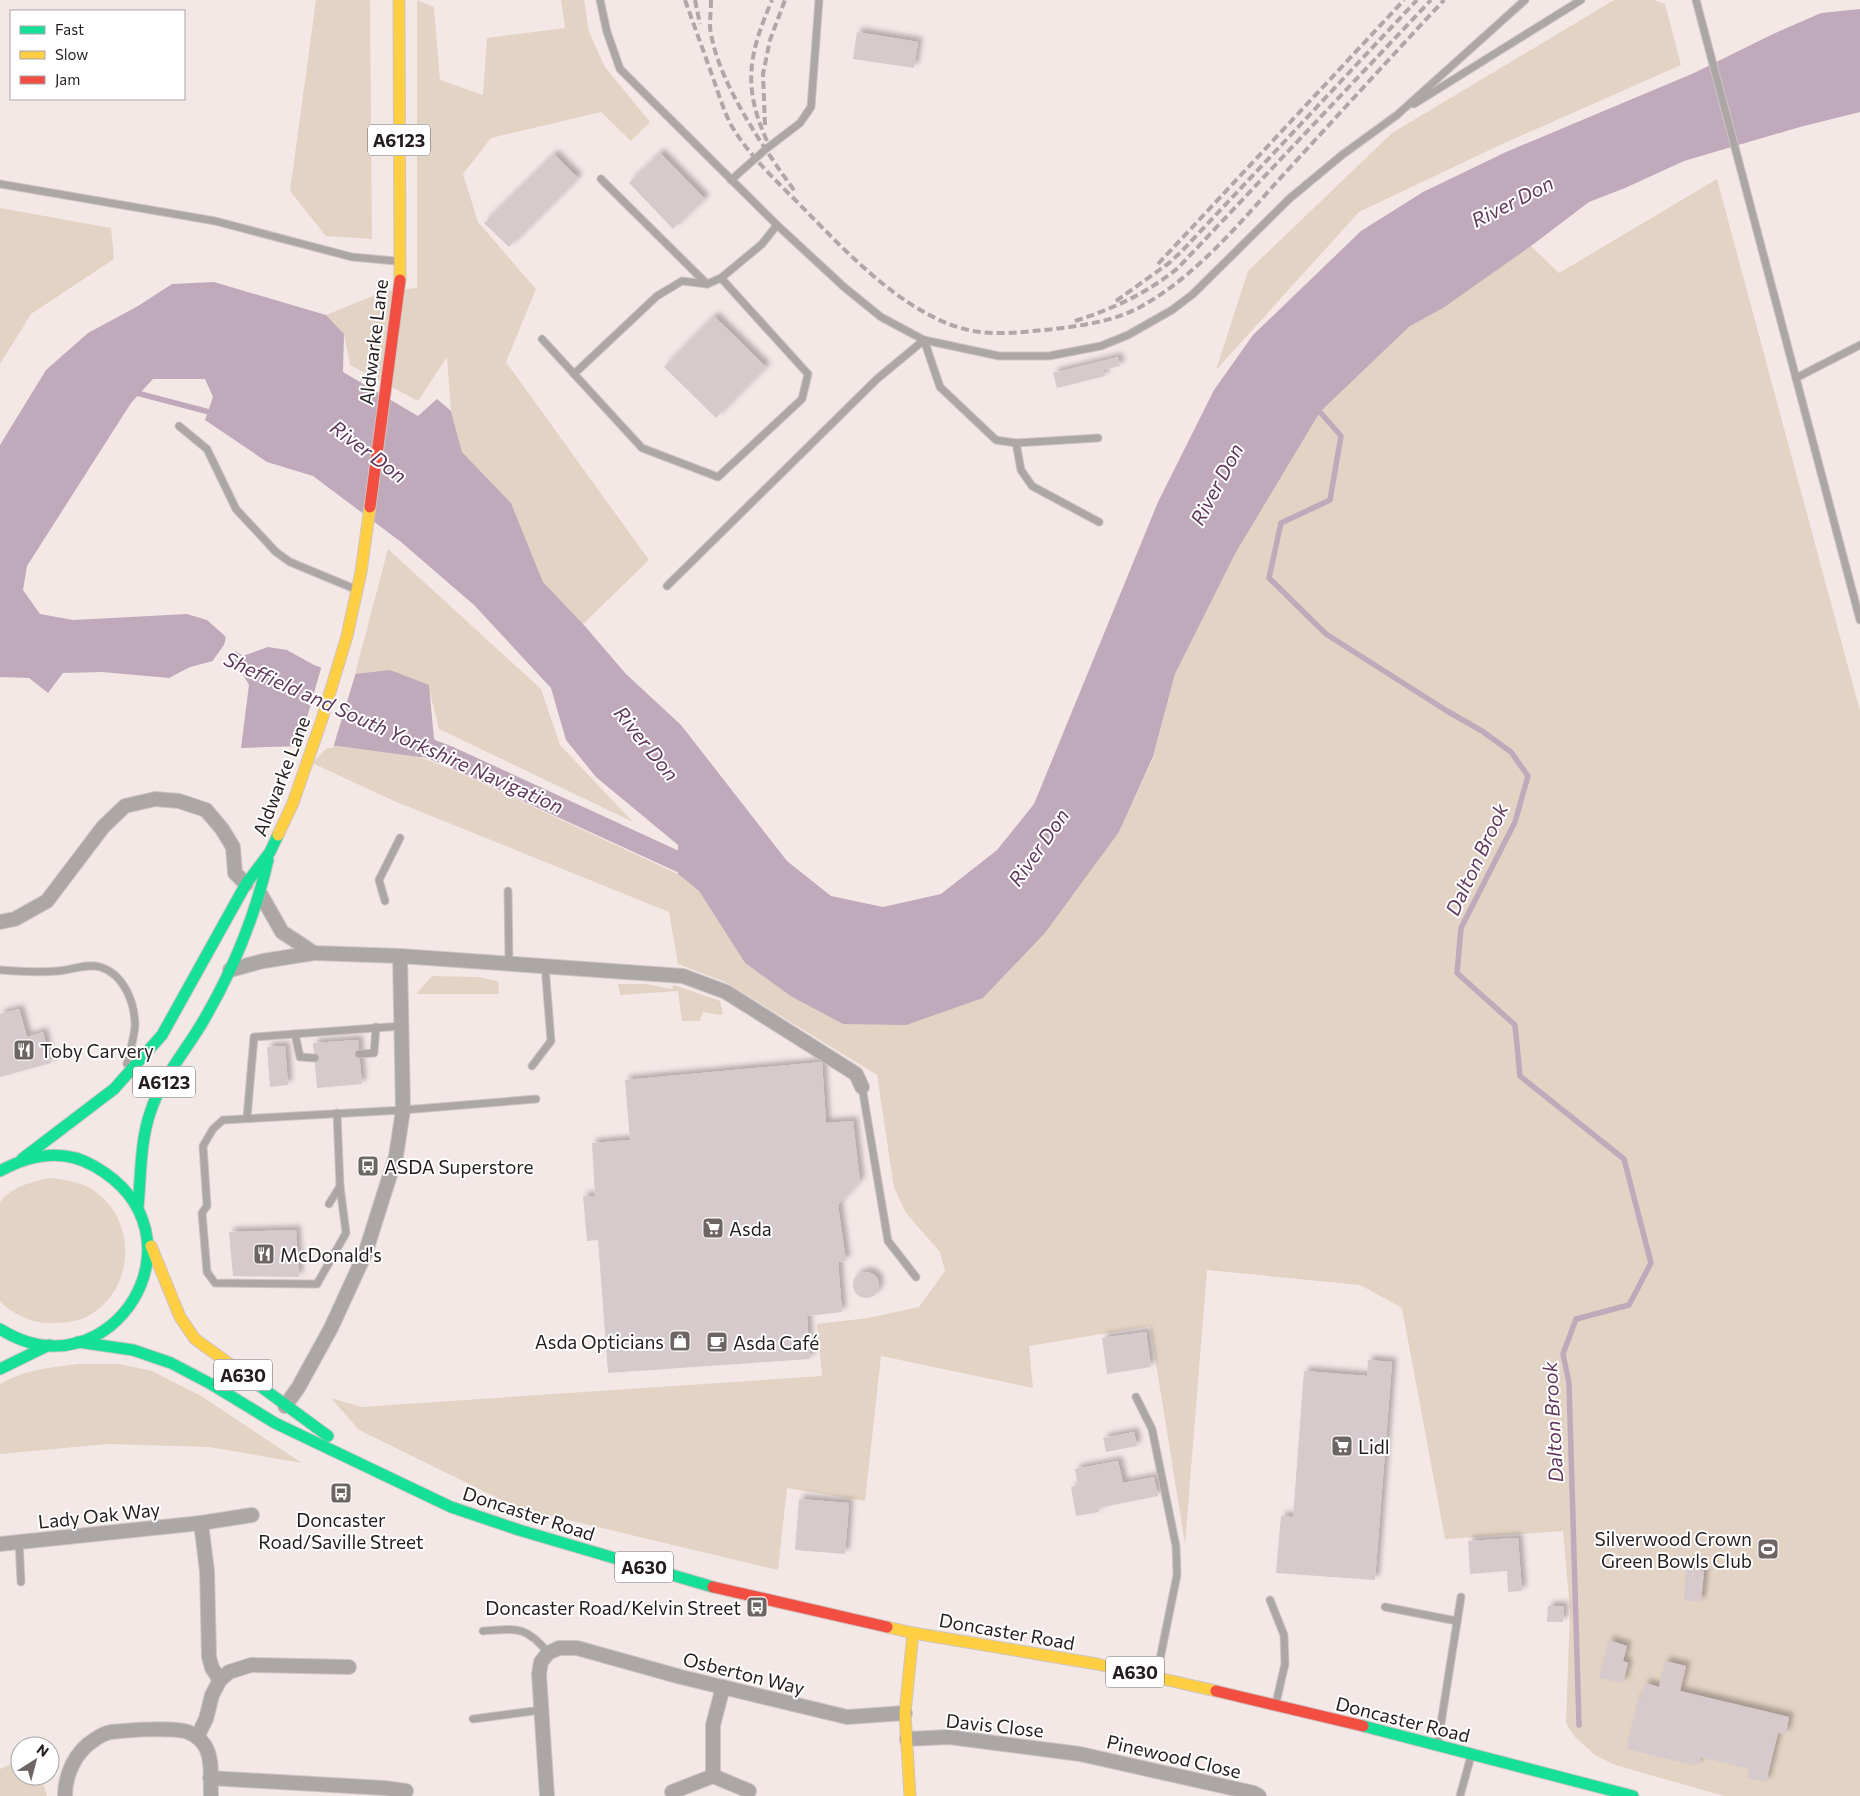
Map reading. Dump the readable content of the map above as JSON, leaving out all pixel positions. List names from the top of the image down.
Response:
{
  "streets": {
    "main road": [
      "A6123",
      "Aldwarke Lane",
      "A630",
      "Doncaster Road"
    ],
    "street": [
      "Lady Oak Way",
      "Osberton Way",
      "Davis Close",
      "Pinewood Close"
    ]
  },
  "crossings": [
    ["Aldwarke Lane", "Doncaster Road"],
    ["Davis Close", "Pinewood Close"]
  ],
  "water": ["River Don", "Sheffield and South Yorkshire Navigation", "Dalton Brook"],
  "places": {
    "restaurant": ["Toby Carvery", "McDonald's"],
    "bus stop": ["ASDA Superstore", "Doncaster Road/Saville Street", "Doncaster Road/Kelvin Street"],
    "supermarket": ["Asda", "Lidl"],
    "shop": ["Asda Opticians"],
    "cafe": ["Asda Café"],
    "sports": ["Silverwood Crown Green Bowls Club"]
  },
  "legend": ["Fast", "Slow", "Jam"],
  "north": "top right"
}
